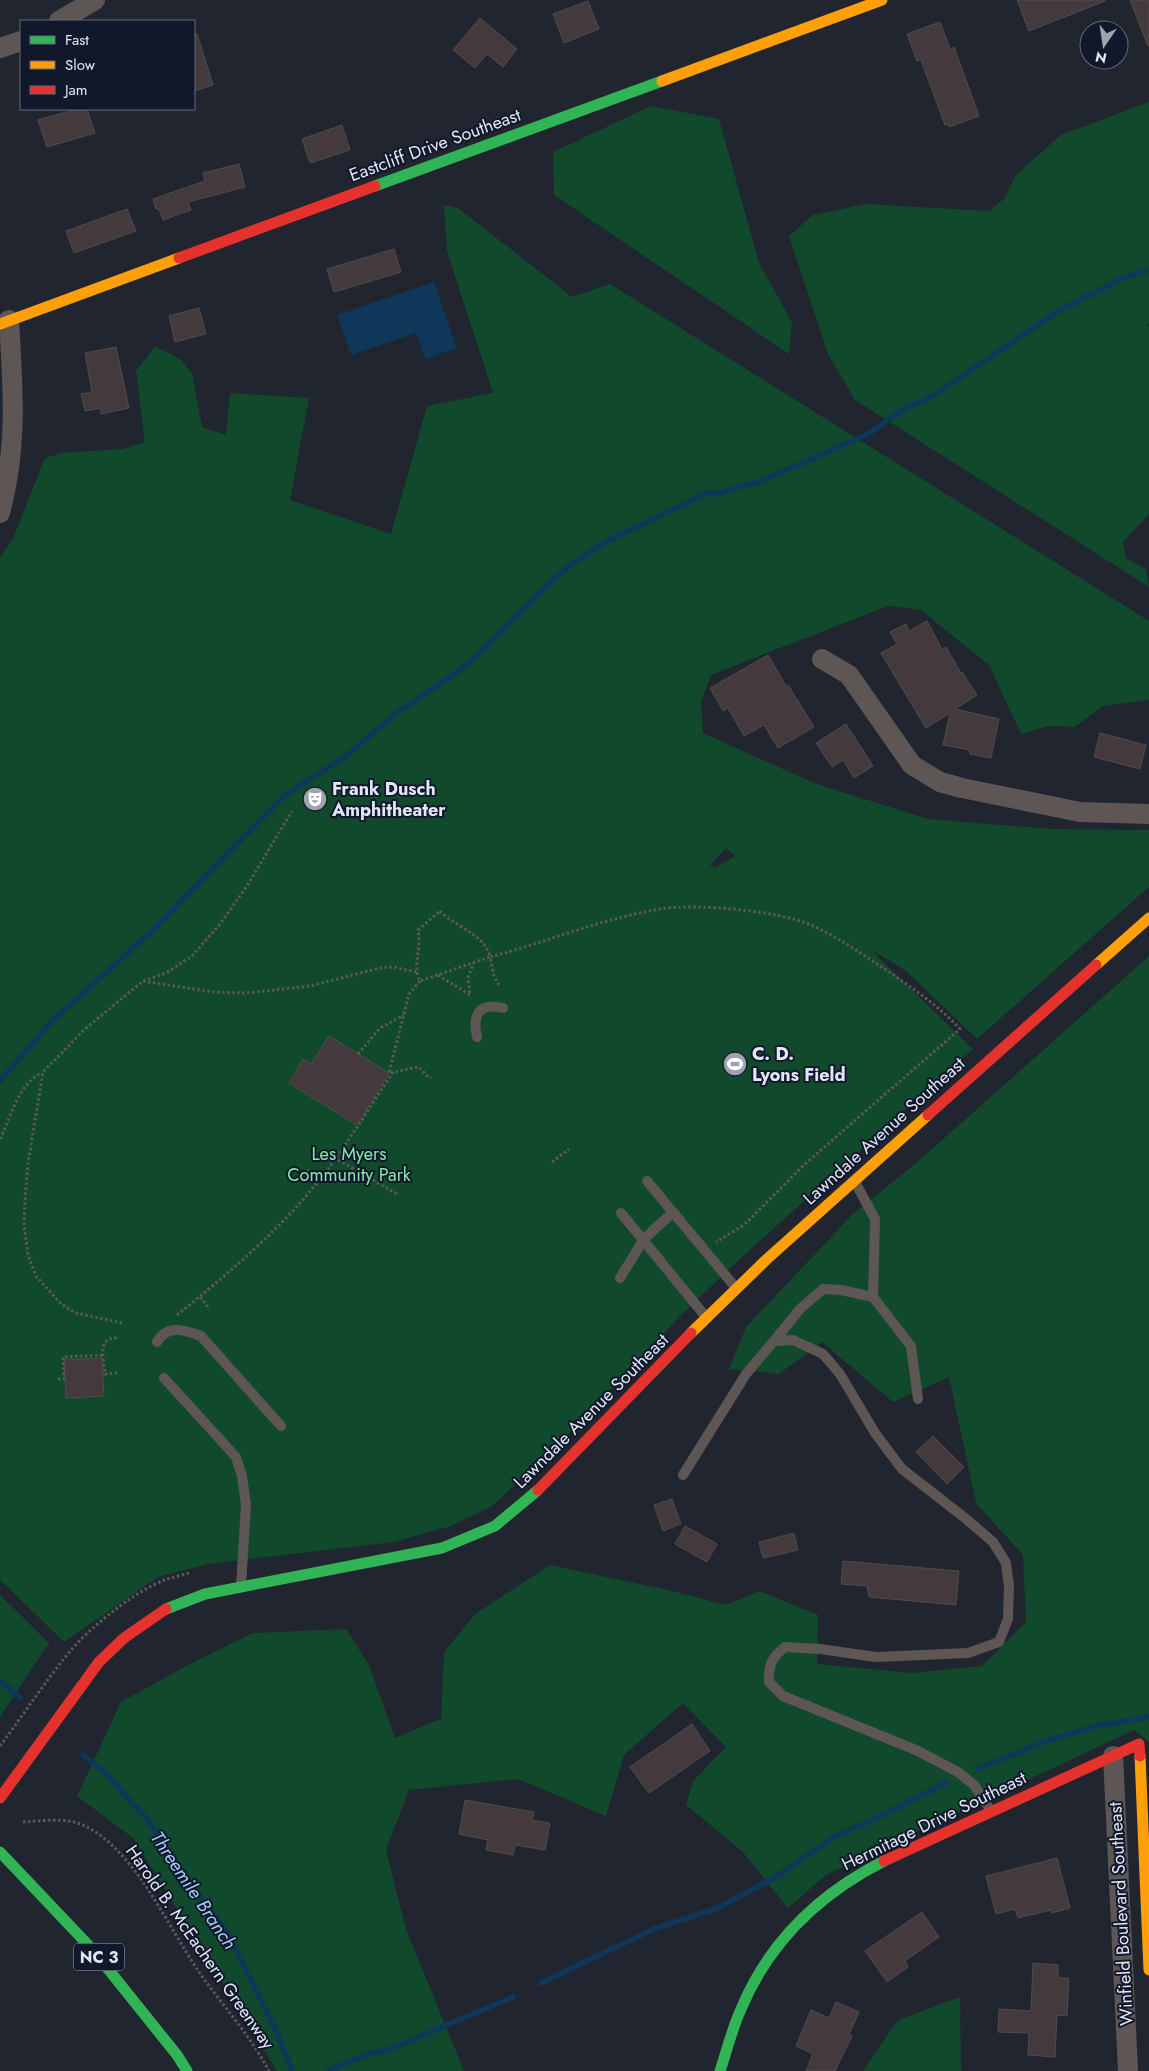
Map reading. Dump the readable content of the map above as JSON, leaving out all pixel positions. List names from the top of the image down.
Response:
{
  "streets": {
    "street": [
      "Eastcliff Drive Southeast",
      "Lawndale Avenue Southeast",
      "Hermitage Drive Southeast",
      "Winfield Boulevard Southeast",
      "NC 3"
    ],
    "path": ["Harold B. McEachern Greenway"]
  },
  "crossings": [
    ["Hermitage Drive Southeast", "Winfield Boulevard Southeast"]
  ],
  "water": ["Threemile Branch"],
  "parks": ["Les Myers Community Park"],
  "places": {
    "theatre": ["Frank Dusch Amphitheater"],
    "sports": ["C. D. Lyons Field"]
  },
  "legend": ["Fast", "Slow", "Jam"],
  "north": "bottom"
}
